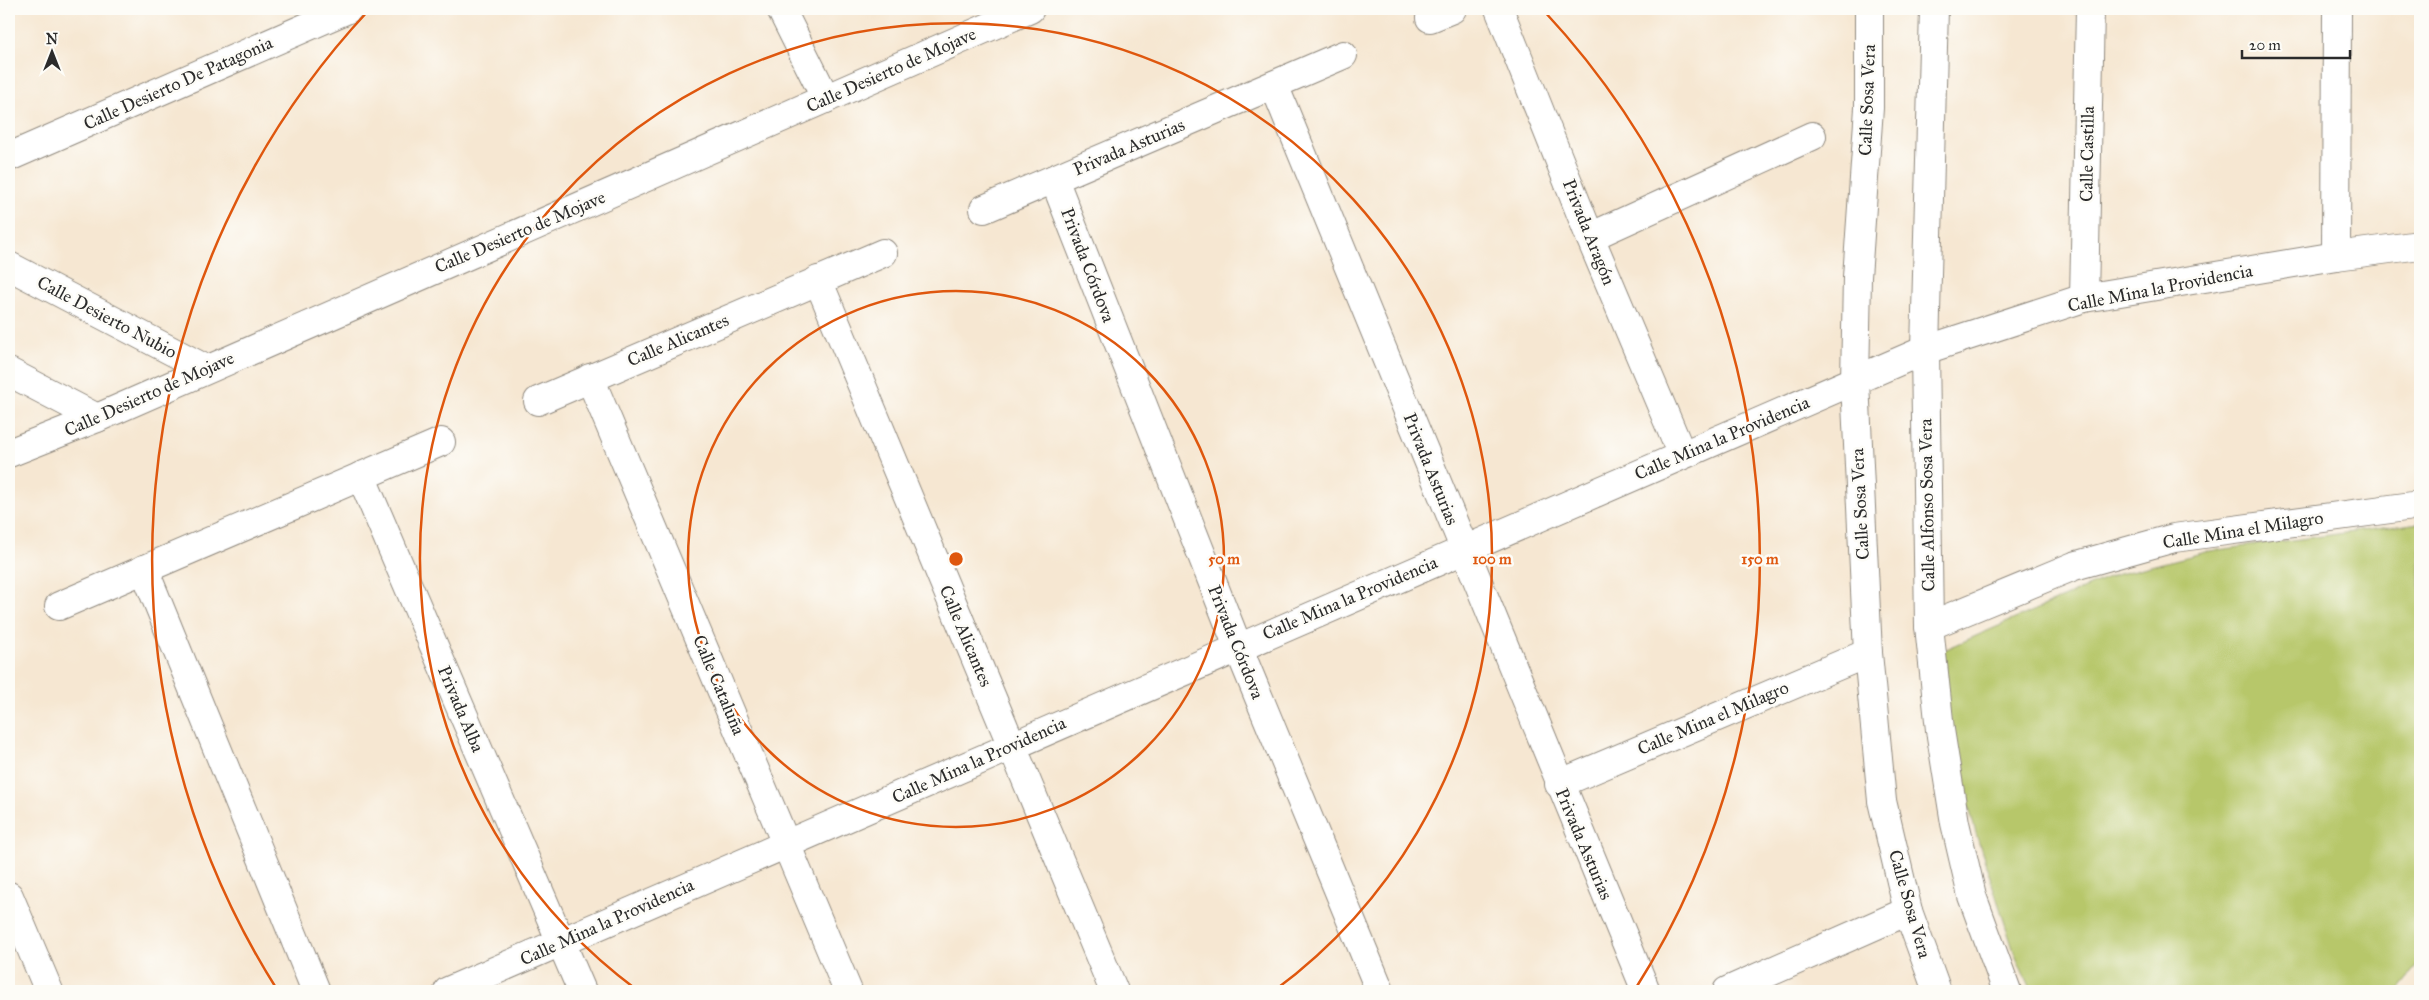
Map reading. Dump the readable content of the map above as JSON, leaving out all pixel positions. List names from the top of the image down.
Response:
{
  "streets": {
    "street": [
      "Calle Desierto de Mojave",
      "Calle Desierto De Patagonia",
      "Calle Sosa Vera",
      "Privada Asturias",
      "Calle Castilla",
      "Privada Aragón",
      "Privada Córdova",
      "Calle Mina la Providencia",
      "Calle Desierto Nubio",
      "Calle Alicantes",
      "Calle Alfonso Sosa Vera",
      "Calle Mina el Milagro",
      "Calle Cataluña",
      "Privada Alba"
    ]
  },
  "crossings": [
    ["Calle Desierto de Mojave", "Calle Desierto Nubio"],
    ["Calle Sosa Vera", "Calle Mina la Providencia"],
    ["Calle Sosa Vera", "Calle Mina el Milagro"],
    ["Privada Asturias", "Privada Córdova"],
    ["Privada Asturias", "Calle Mina la Providencia"],
    ["Privada Asturias", "Calle Mina el Milagro"],
    ["Calle Castilla", "Calle Mina la Providencia"],
    ["Privada Aragón", "Calle Mina la Providencia"],
    ["Privada Córdova", "Calle Mina la Providencia"],
    ["Calle Mina la Providencia", "Calle Alicantes"],
    ["Calle Mina la Providencia", "Calle Alfonso Sosa Vera"],
    ["Calle Mina la Providencia", "Calle Cataluña"],
    ["Calle Mina la Providencia", "Privada Alba"],
    ["Calle Alicantes", "Calle Cataluña"],
    ["Calle Alfonso Sosa Vera", "Calle Mina el Milagro"]
  ],
  "scale_bar": "20 m",
  "north": "top",
  "rings": ["50 m", "100 m", "150 m"]
}
